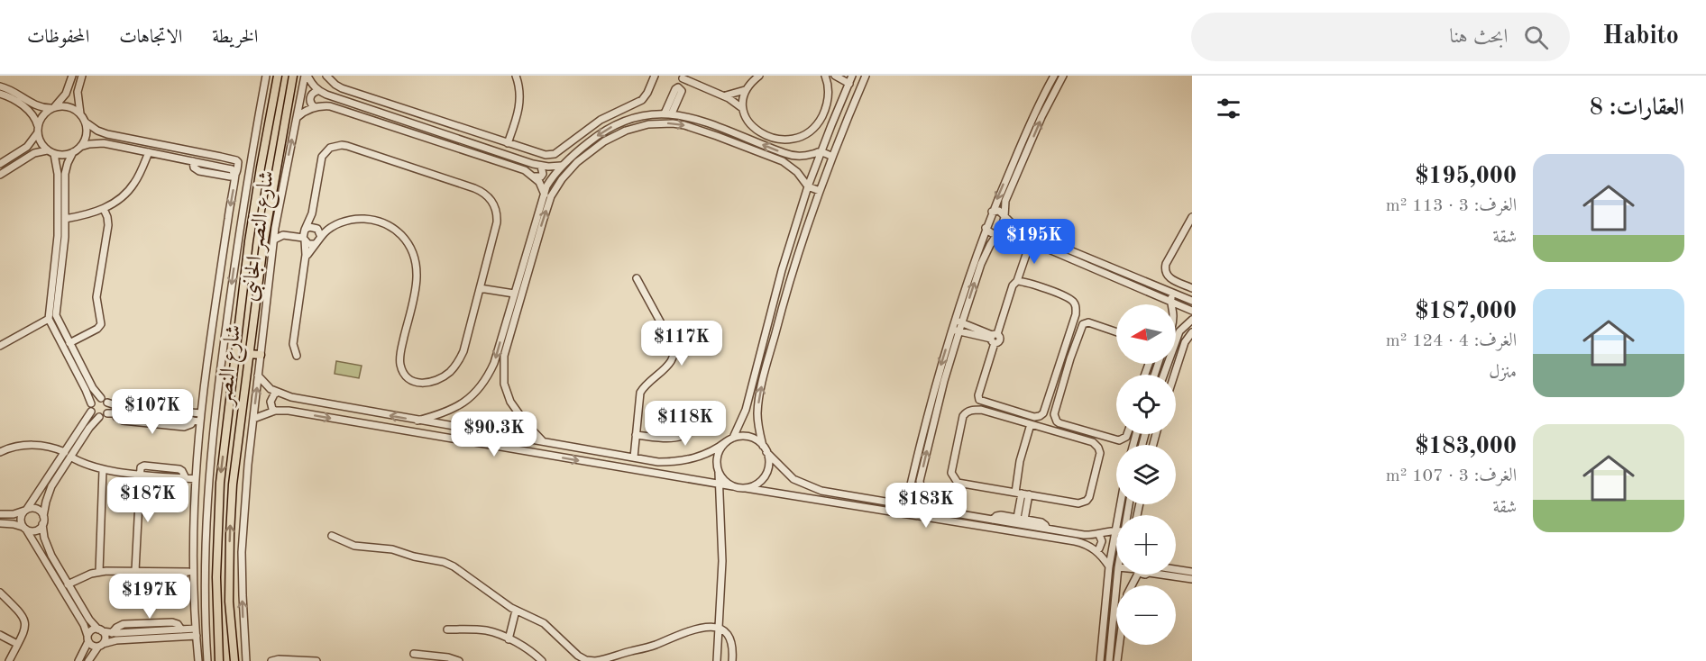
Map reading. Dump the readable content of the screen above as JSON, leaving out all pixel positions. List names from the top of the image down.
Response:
{
  "streets": {
    "main road": ["شارع النصر"],
    "street": ["شارع النصر الجانبى"]
  },
  "north": "left",
  "page": {
    "header": "Habito",
    "search": "ابحث هنا",
    "nav": ["الخريطة", "الاتجاهات", "المحفوظات"],
    "heading": "العقارات: 8",
    "list": [
      {
        "name": "$195,000",
        "note": "الغرف: 3 · 113 m² · شقة"
      },
      {
        "name": "$187,000",
        "note": "الغرف: 4 · 124 m² · منزل"
      },
      {
        "name": "$183,000",
        "note": "الغرف: 3 · 107 m² · شقة"
      }
    ],
    "price": [
      "$195K",
      "$117K",
      "$107K",
      "$118K",
      "$90.3K",
      "$187K",
      "$183K",
      "$197K"
    ],
    "map_buttons": ["+", "−"]
  }
}
